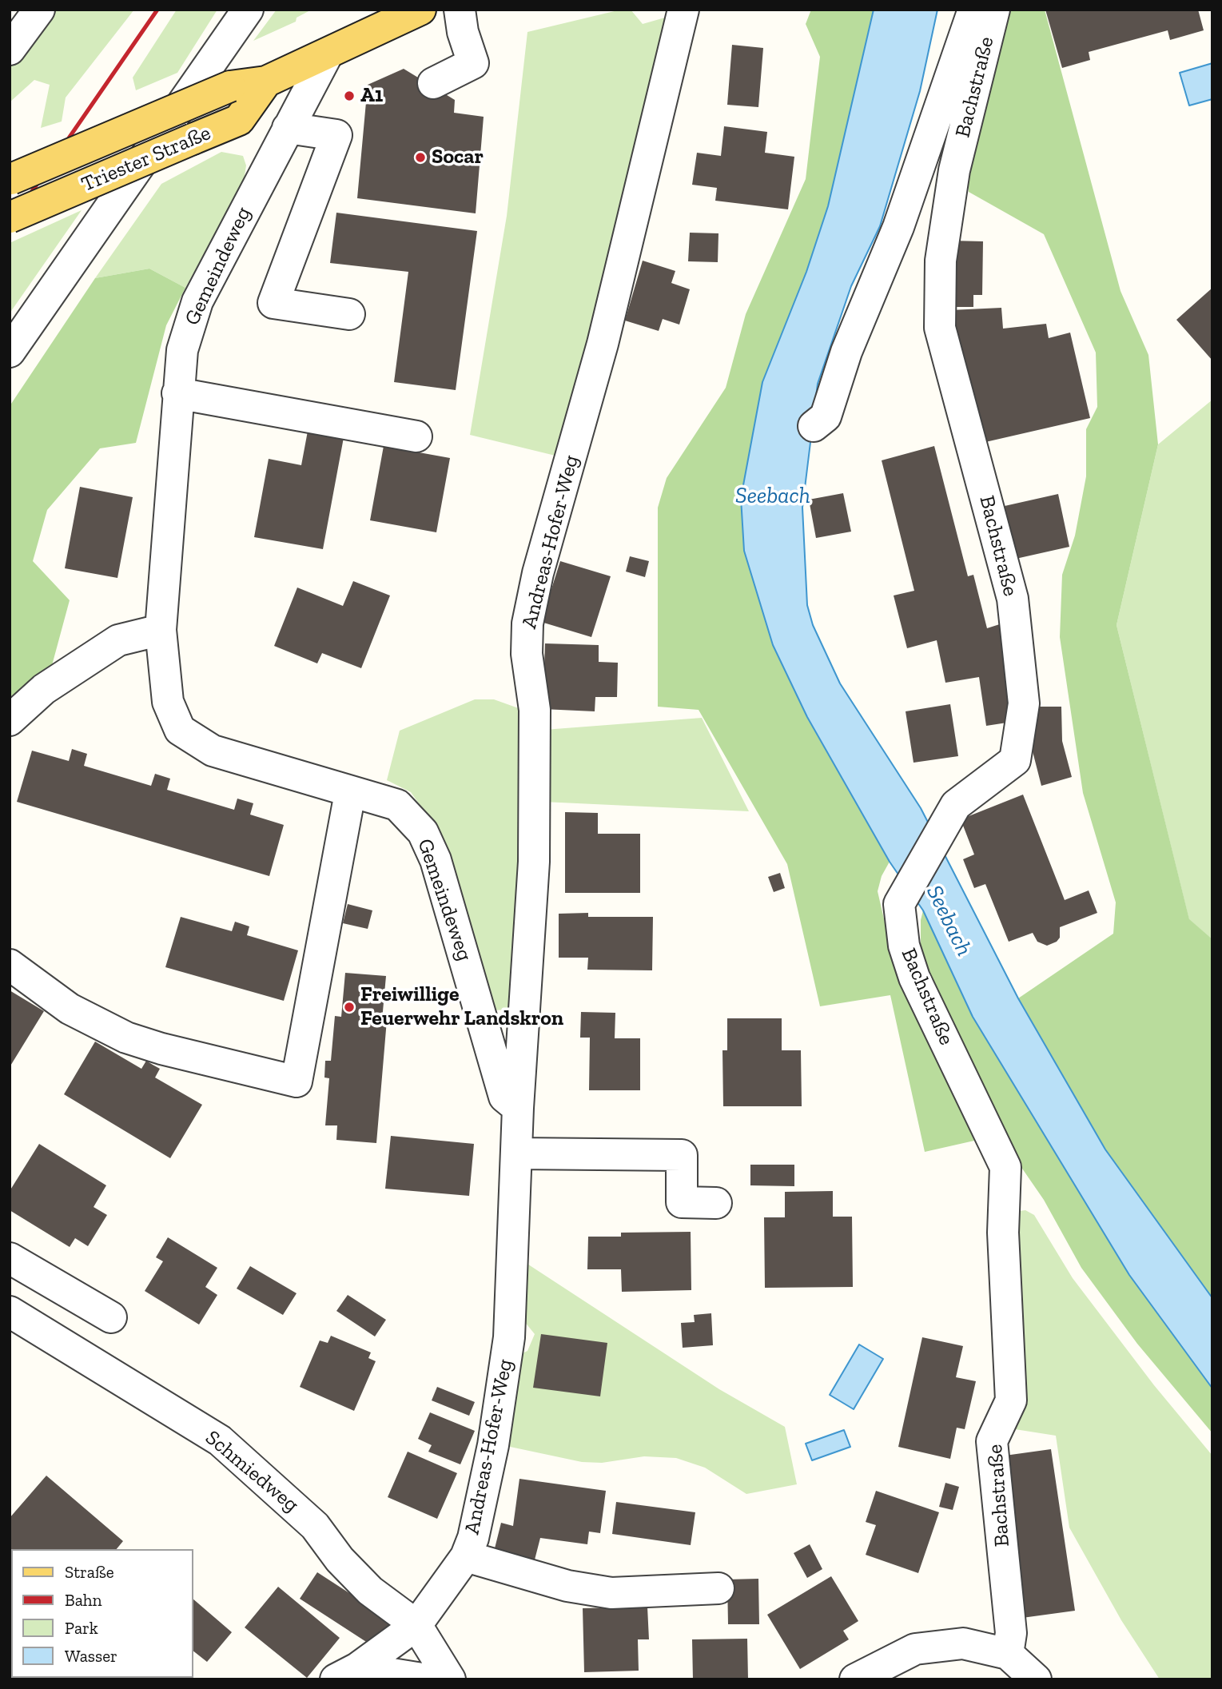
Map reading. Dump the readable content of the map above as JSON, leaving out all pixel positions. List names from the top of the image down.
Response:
{
  "streets": {
    "main road": ["Triester Straße"],
    "street": [
      "Bachstraße",
      "Gemeindeweg",
      "Andreas-Hofer-Weg",
      "Schmiedweg"
    ]
  },
  "crossings": [
    ["Triester Straße", "Gemeindeweg"],
    ["Gemeindeweg", "Andreas-Hofer-Weg"],
    ["Andreas-Hofer-Weg", "Schmiedweg"]
  ],
  "water": ["Seebach"],
  "places": ["A1", "Socar", "Freiwillige Feuerwehr Landskron"],
  "legend": [
    "Straße",
    "Bahn",
    "Park",
    "Wasser"
  ]
}
